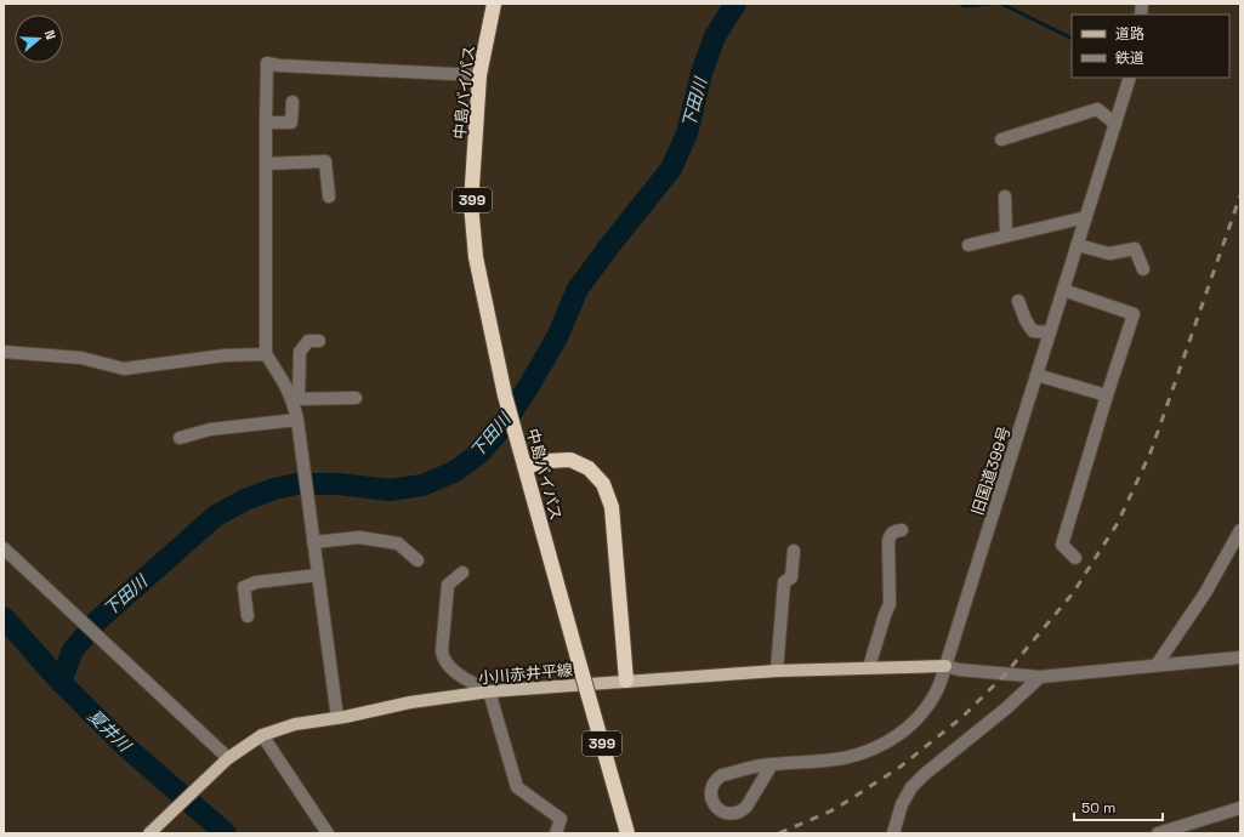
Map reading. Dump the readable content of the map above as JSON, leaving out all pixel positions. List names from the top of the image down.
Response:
{
  "streets": {
    "highway": ["中島バイパス", "399"],
    "main road": ["小川赤井平線"],
    "street": ["旧国道399号"]
  },
  "crossings": [
    ["旧国道399号", "小川赤井平線"]
  ],
  "water": ["下田川", "夏井川"],
  "legend": ["道路", "鉄道"],
  "scale_bar": "50 m",
  "north": "right"
}
